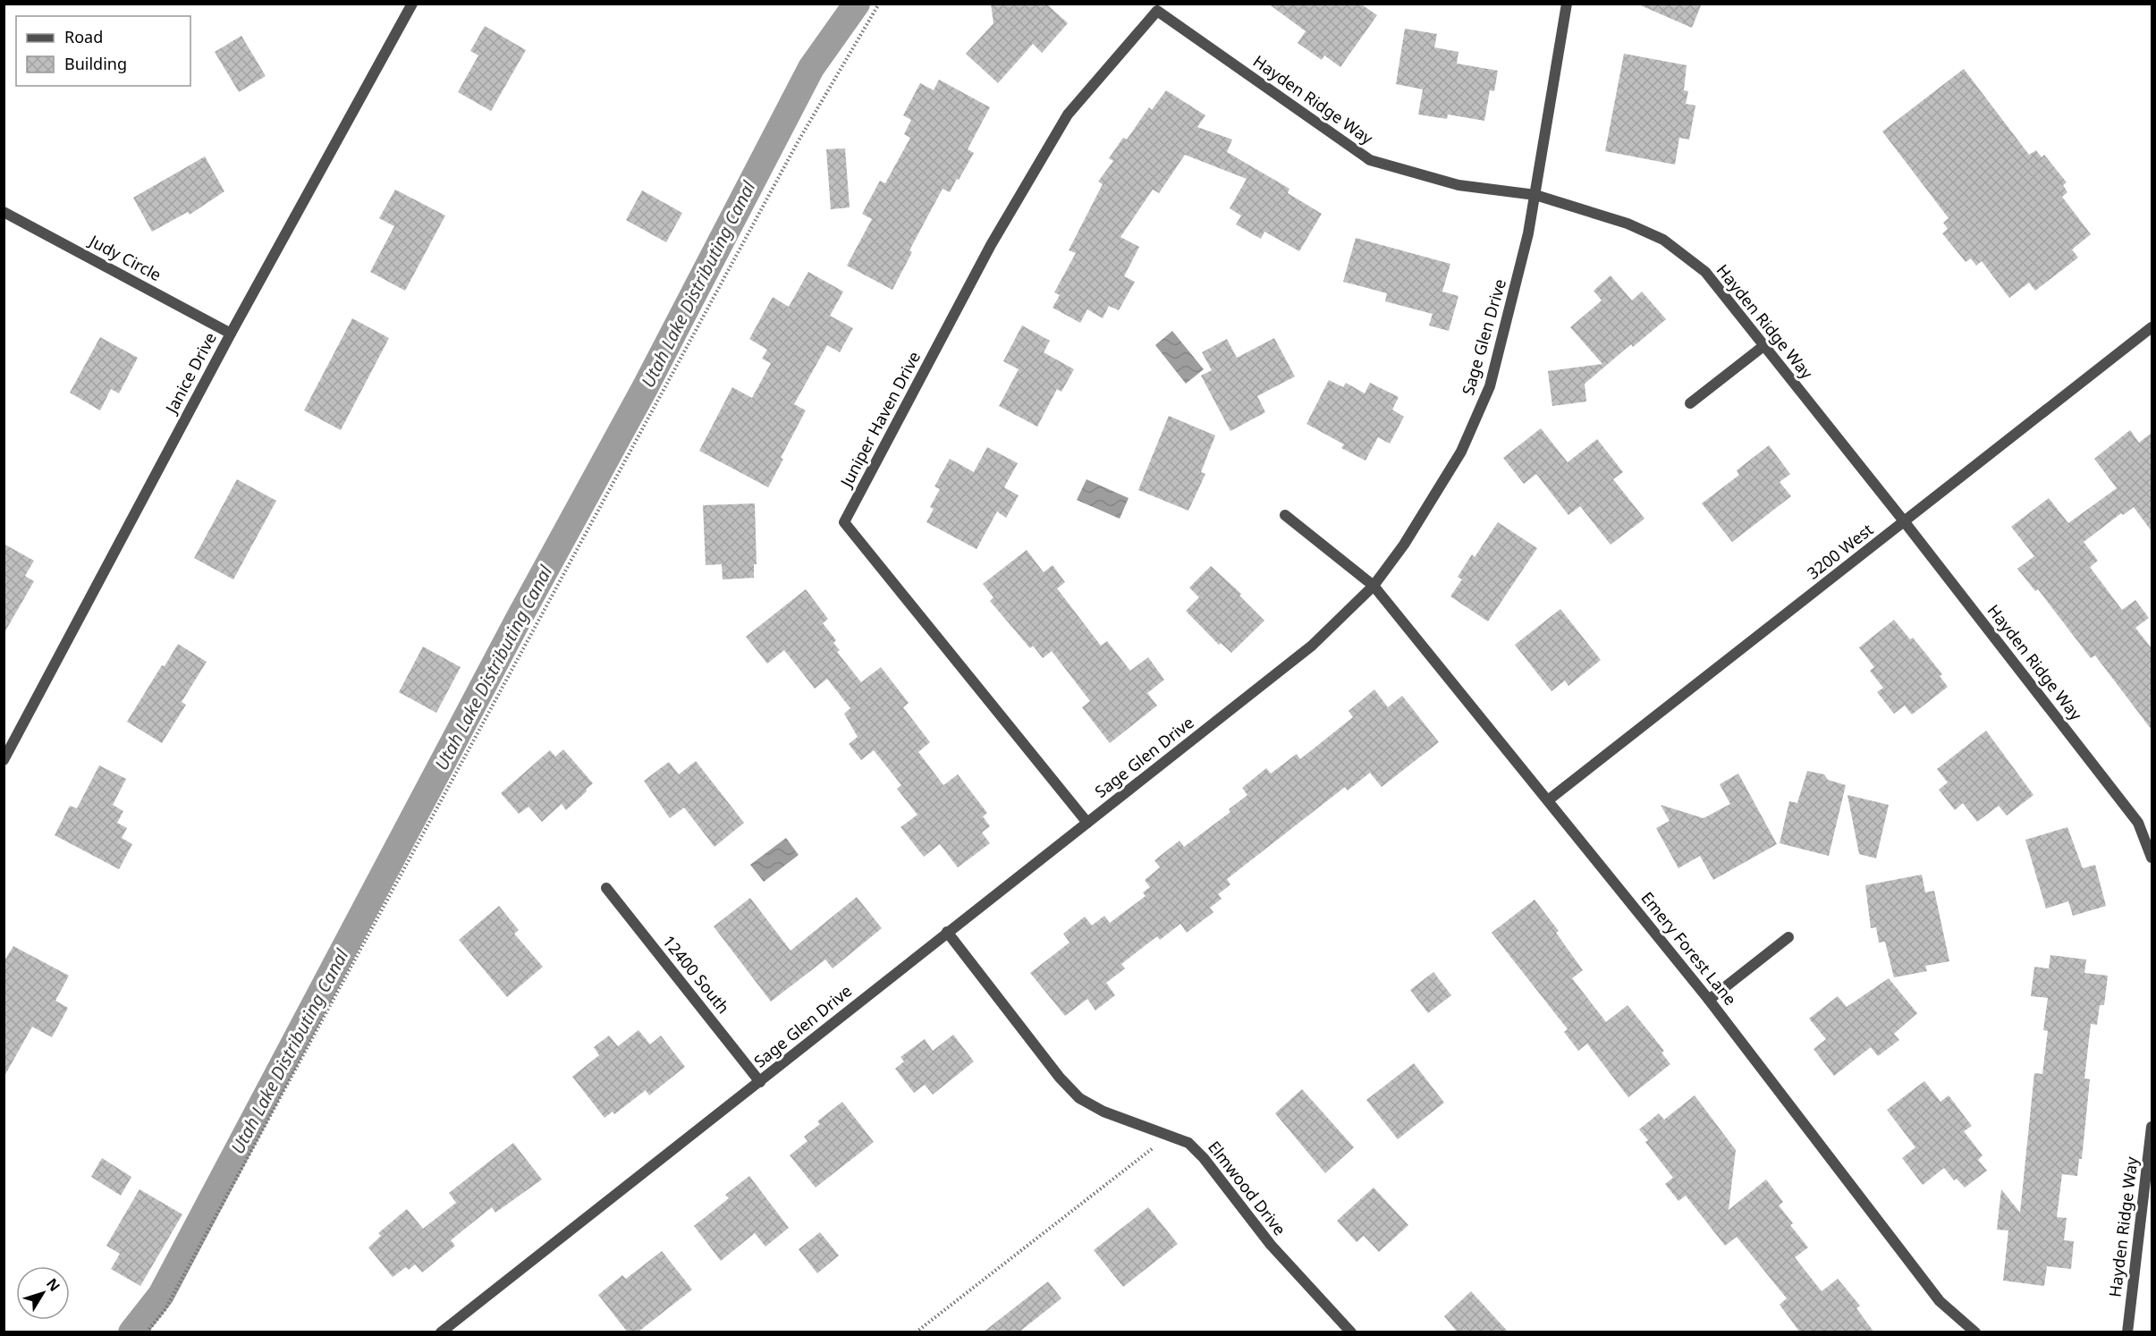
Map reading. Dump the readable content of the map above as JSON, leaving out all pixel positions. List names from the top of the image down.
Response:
{
  "streets": {
    "street": [
      "Hayden Ridge Way",
      "Judy Circle",
      "Sage Glen Drive",
      "Janice Drive",
      "Juniper Haven Drive",
      "3200 West",
      "Emery Forest Lane",
      "12400 South",
      "Elmwood Drive"
    ]
  },
  "crossings": [
    ["Hayden Ridge Way", "Sage Glen Drive"],
    ["Hayden Ridge Way", "Juniper Haven Drive"],
    ["Hayden Ridge Way", "3200 West"],
    ["Judy Circle", "Janice Drive"],
    ["Sage Glen Drive", "Juniper Haven Drive"],
    ["Sage Glen Drive", "Emery Forest Lane"],
    ["Sage Glen Drive", "12400 South"],
    ["Sage Glen Drive", "Elmwood Drive"],
    ["3200 West", "Emery Forest Lane"]
  ],
  "water": ["Utah Lake Distributing Canal"],
  "legend": ["Road", "Building"],
  "north": "top right"
}
